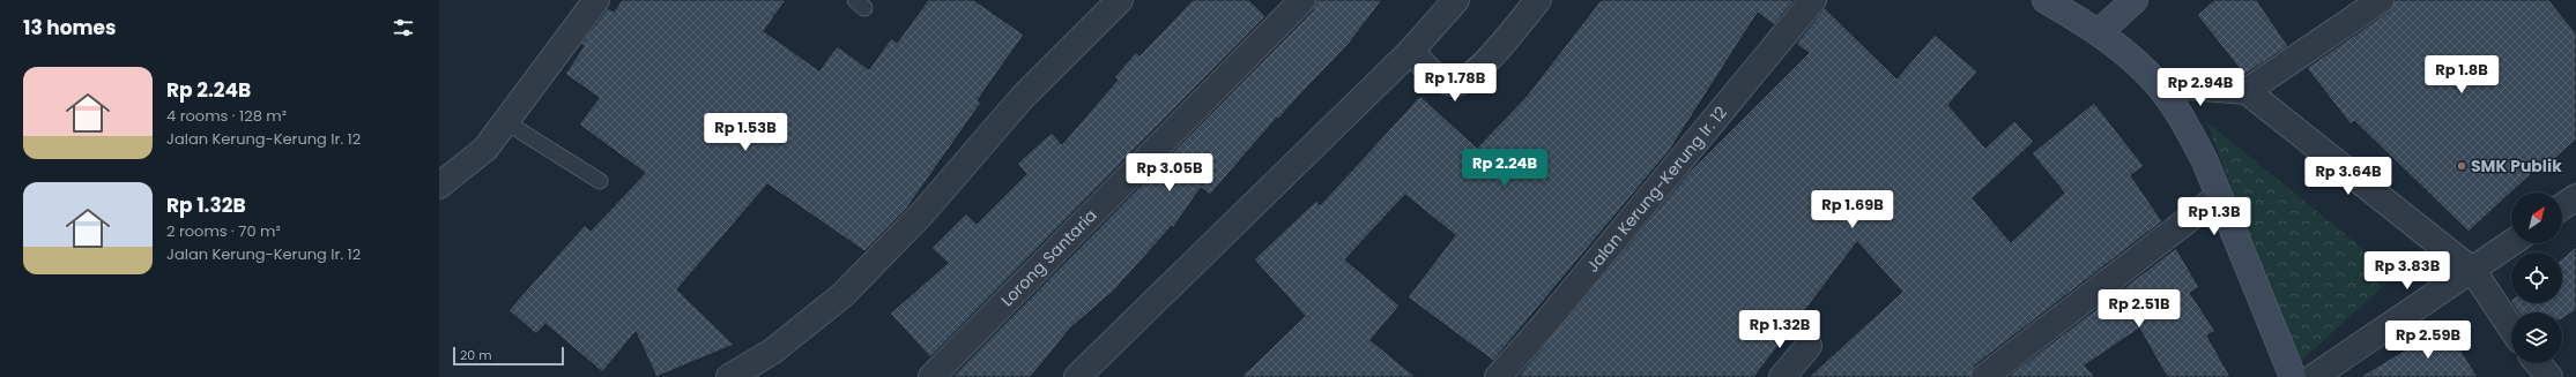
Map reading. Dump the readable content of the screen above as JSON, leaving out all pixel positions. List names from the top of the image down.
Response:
{
  "streets": {
    "street": ["Jalan Kerung-Kerung lr. 12", "Lorong Santaria"]
  },
  "places": ["SMK Publik"],
  "scale_bar": "20 m",
  "north": "top right",
  "page": {
    "heading": "13 homes",
    "list": [
      {
        "name": "Rp 2.24B",
        "note": "4 rooms · 128 m² · Jalan Kerung-Kerung lr. 12"
      },
      {
        "name": "Rp 1.32B",
        "note": "2 rooms · 70 m² · Jalan Kerung-Kerung lr. 12"
      }
    ],
    "price": [
      "Rp 1.8B",
      "Rp 1.78B",
      "Rp 2.94B",
      "Rp 1.53B",
      "Rp 2.24B",
      "Rp 3.05B",
      "Rp 3.64B",
      "Rp 1.69B",
      "Rp 1.3B",
      "Rp 3.83B",
      "Rp 2.51B",
      "Rp 1.32B",
      "Rp 2.59B"
    ],
    "scale": "20 m"
  }
}
